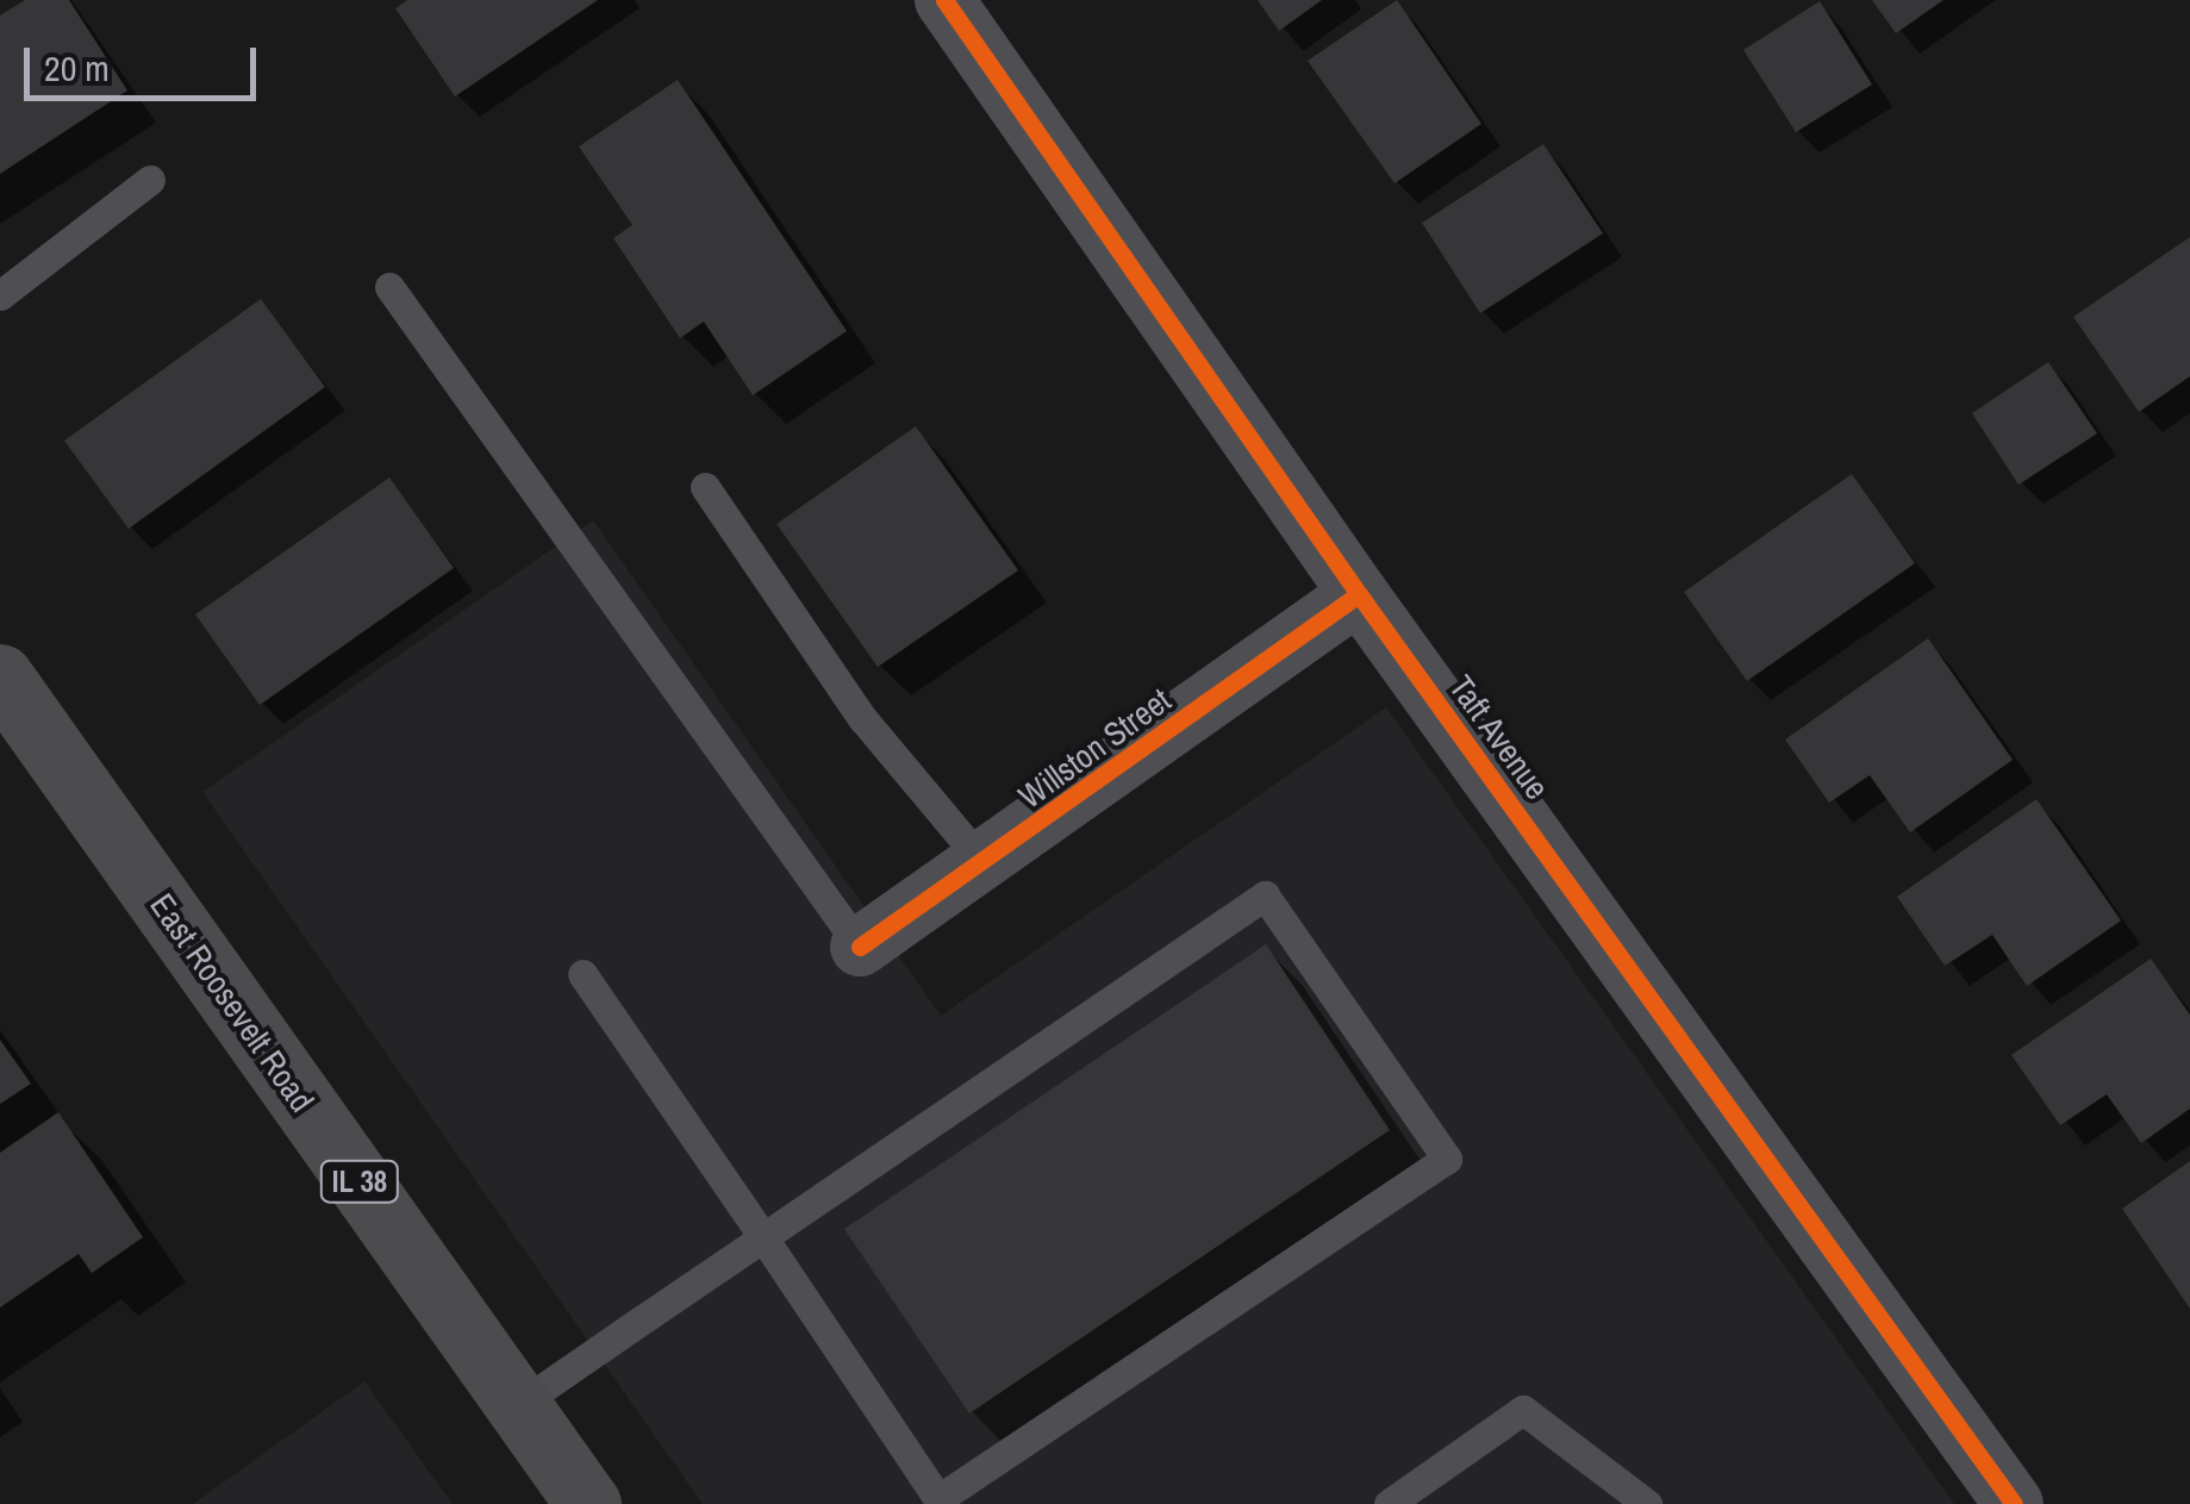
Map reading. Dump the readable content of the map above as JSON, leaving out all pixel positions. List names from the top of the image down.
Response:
{
  "streets": {
    "main road": ["East Roosevelt Road", "IL 38"],
    "street": ["Taft Avenue", "Willston Street"]
  },
  "crossings": [
    ["Taft Avenue", "Willston Street"]
  ],
  "scale_bar": "20 m"
}
